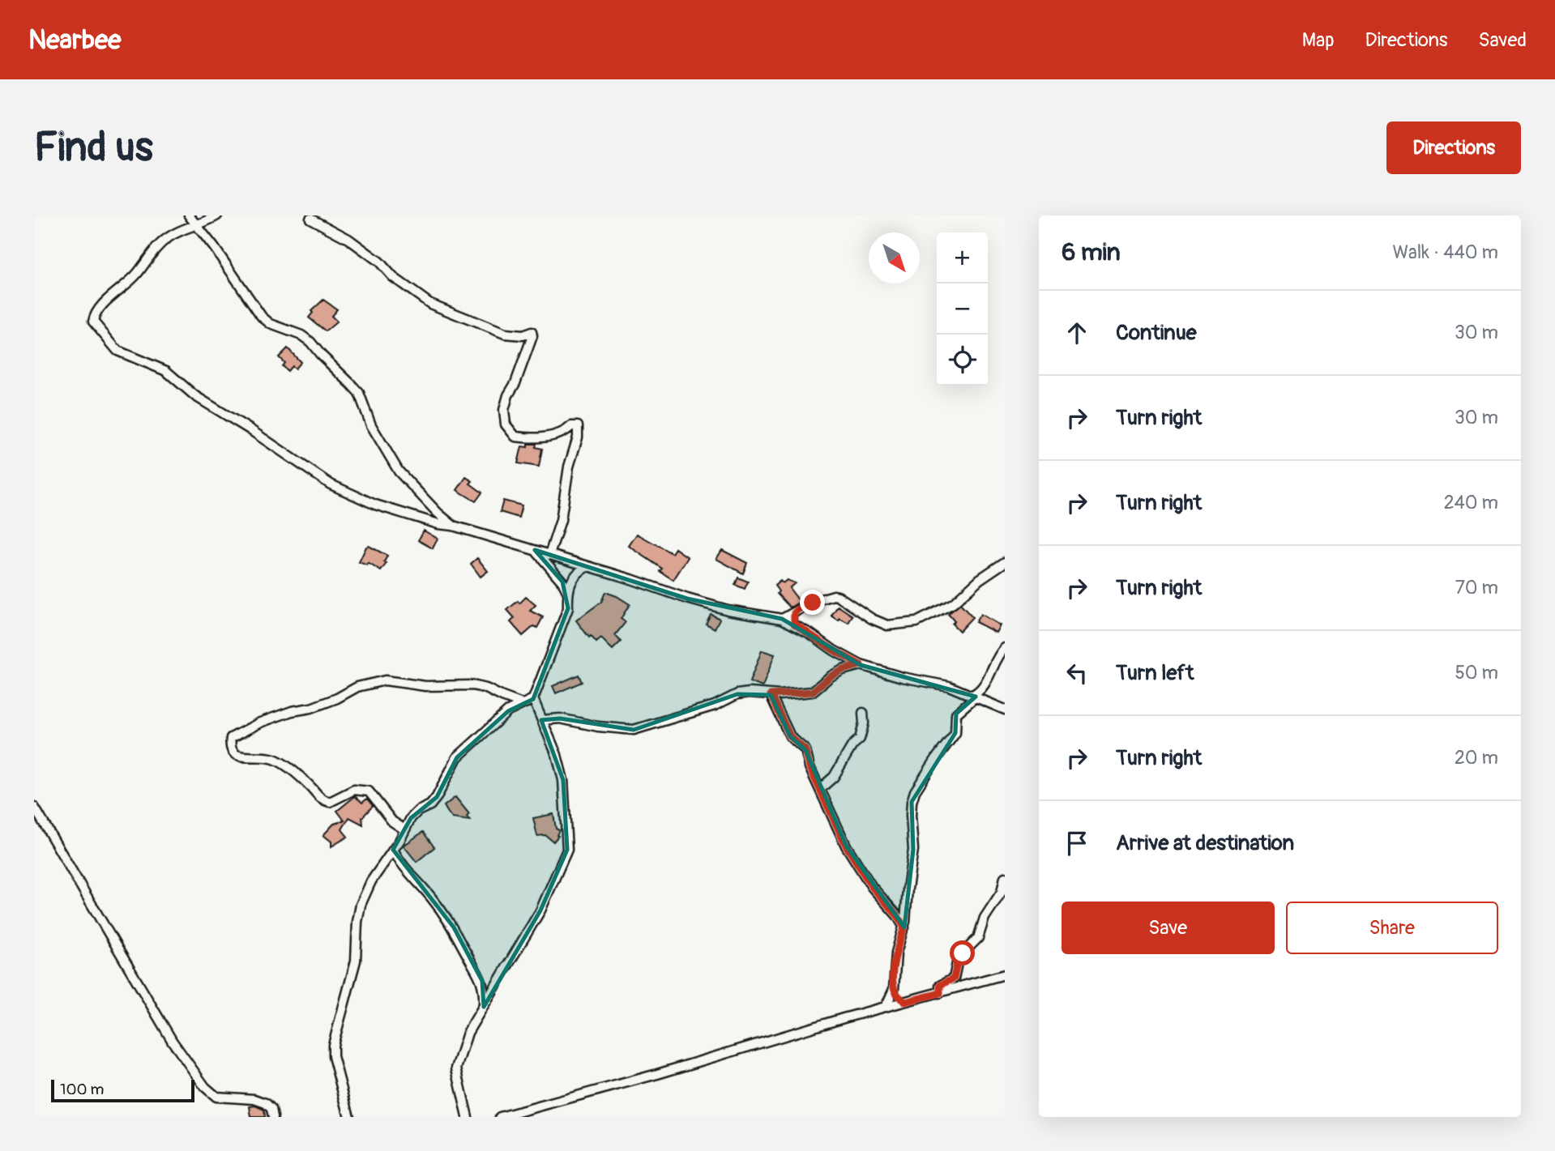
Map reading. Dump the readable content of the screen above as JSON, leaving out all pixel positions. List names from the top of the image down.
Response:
{
  "scale_bar": "100 m",
  "north": "bottom right",
  "page": {
    "header": "Nearbee",
    "nav": ["Map", "Directions", "Saved"],
    "buttons": [
      "Directions",
      ["Save", "Share"]
    ],
    "title": "Find us",
    "heading": ["6 min", "Walk · 440 m"],
    "map_buttons": ["+", "−"],
    "list": [
      ["Continue", "30 m"],
      ["Turn right", "30 m"],
      ["Turn right", "240 m"],
      ["Turn right", "70 m"],
      ["Turn left", "50 m"],
      ["Turn right", "20 m"],
      "Arrive at destination"
    ],
    "scale": "100 m"
  }
}
